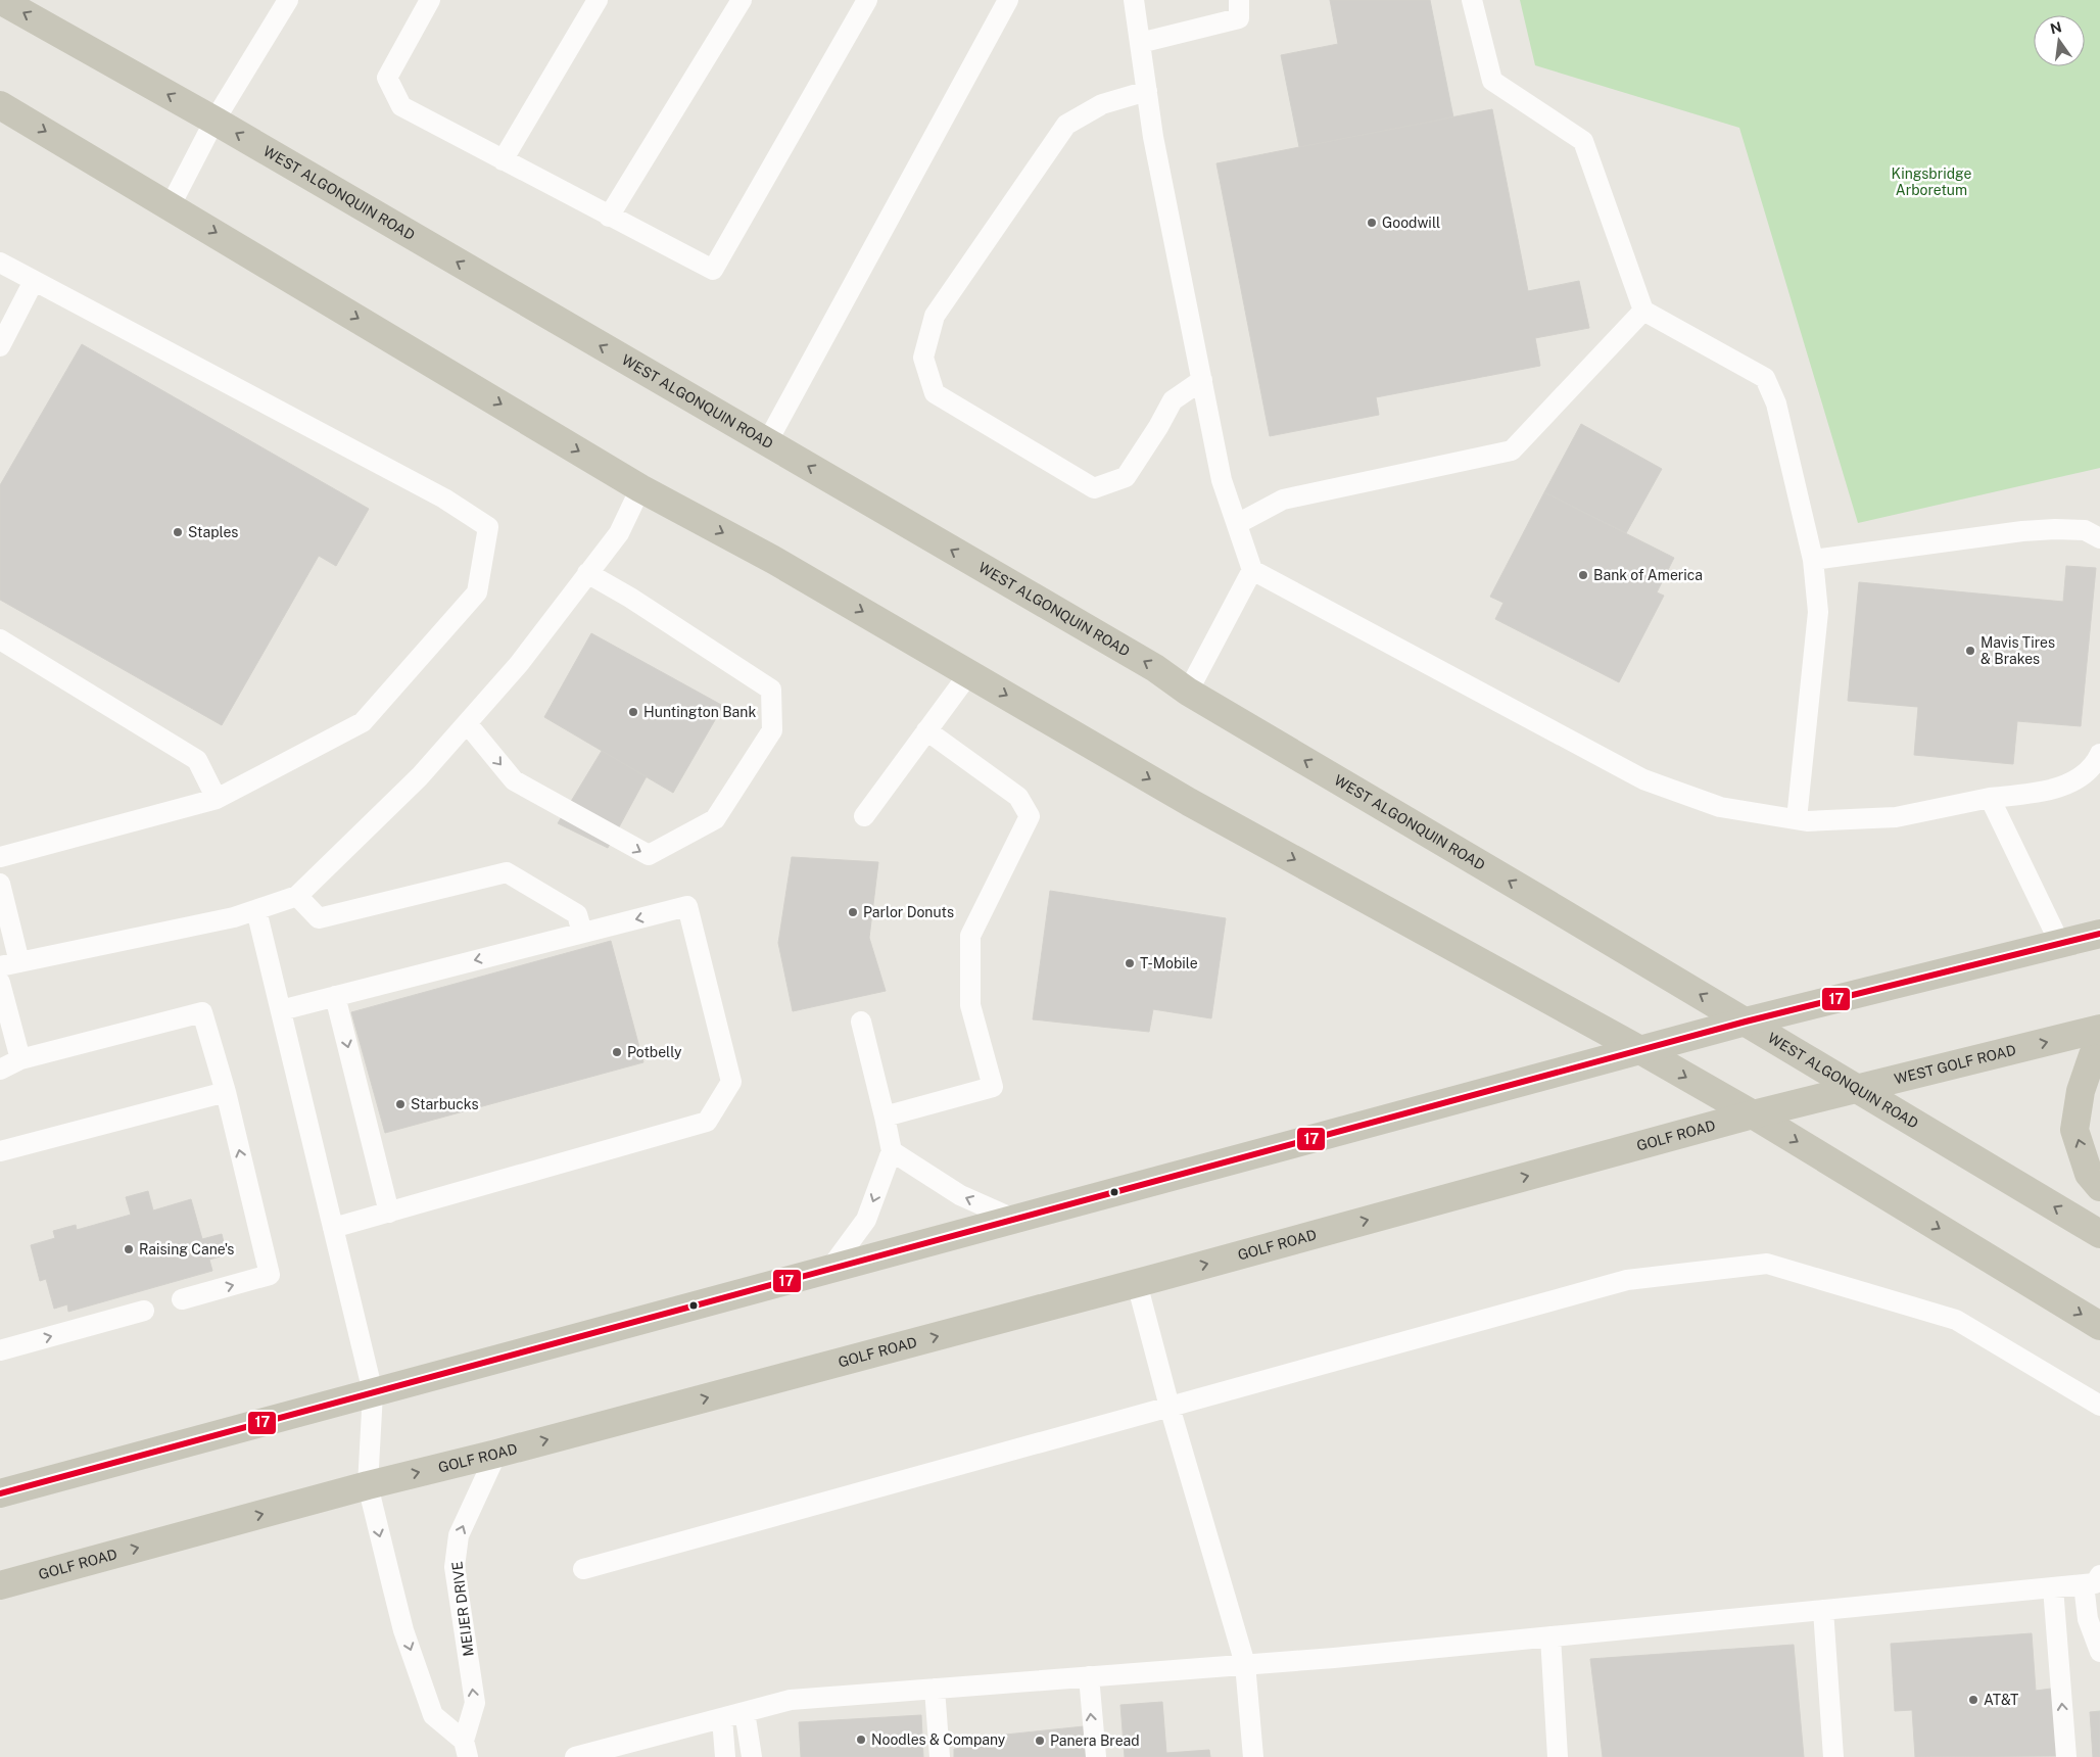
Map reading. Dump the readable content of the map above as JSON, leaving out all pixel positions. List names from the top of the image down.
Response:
{
  "streets": {
    "main road": ["WEST ALGONQUIN ROAD", "WEST GOLF ROAD", "GOLF ROAD"],
    "lane": ["MEIJER DRIVE"]
  },
  "crossings": [
    ["WEST ALGONQUIN ROAD", "WEST GOLF ROAD"],
    ["WEST GOLF ROAD", "GOLF ROAD"],
    ["GOLF ROAD", "MEIJER DRIVE"]
  ],
  "parks": ["Kingsbridge Arboretum"],
  "places": [
    "Goodwill",
    "Staples",
    "Bank of America",
    "Mavis Tires & Brakes",
    "Huntington Bank",
    "Parlor Donuts",
    "T-Mobile",
    "Potbelly",
    "Starbucks",
    "Raising Cane's",
    "AT&T",
    "Noodles & Company",
    "Panera Bread"
  ],
  "lines": ["transit line 17"],
  "north": "top"
}
